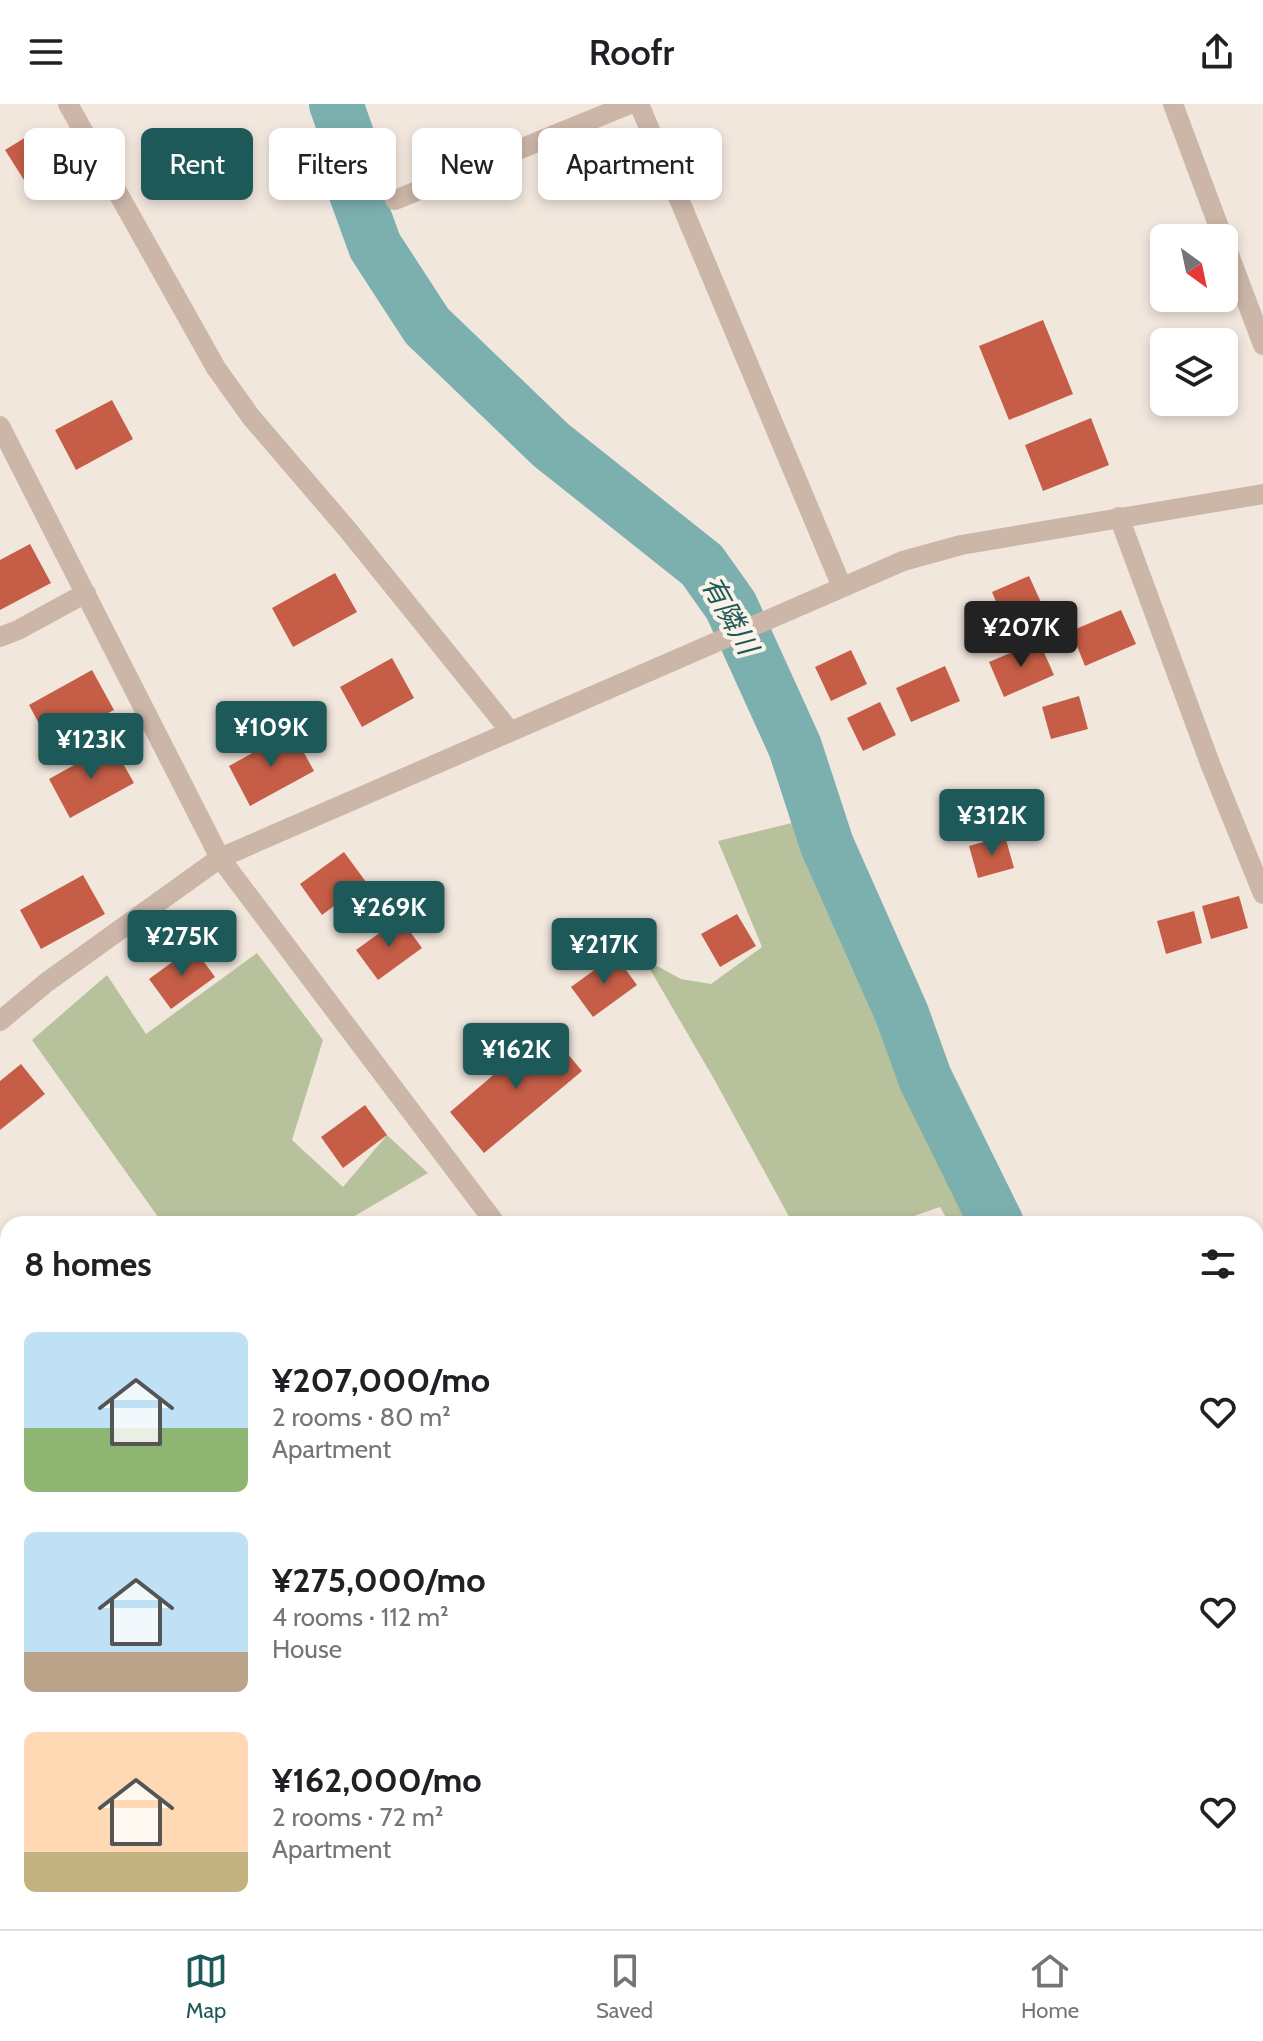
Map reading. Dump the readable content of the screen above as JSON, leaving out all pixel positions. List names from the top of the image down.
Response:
{
  "water": ["有隣川"],
  "north": "bottom right",
  "page": {
    "header": "Roofr",
    "chip": [
      "Buy",
      "Rent",
      "Filters",
      "New",
      "Apartment"
    ],
    "price": [
      "¥207K",
      "¥109K",
      "¥123K",
      "¥312K",
      "¥269K",
      "¥275K",
      "¥217K",
      "¥162K"
    ],
    "heading": "8 homes",
    "list": [
      {
        "name": "¥207,000/mo",
        "note": "2 rooms · 80 m² · Apartment"
      },
      {
        "name": "¥275,000/mo",
        "note": "4 rooms · 112 m² · House"
      },
      {
        "name": "¥162,000/mo",
        "note": "2 rooms · 72 m² · Apartment"
      }
    ],
    "tabs": ["Map", "Saved", "Home"]
  }
}
